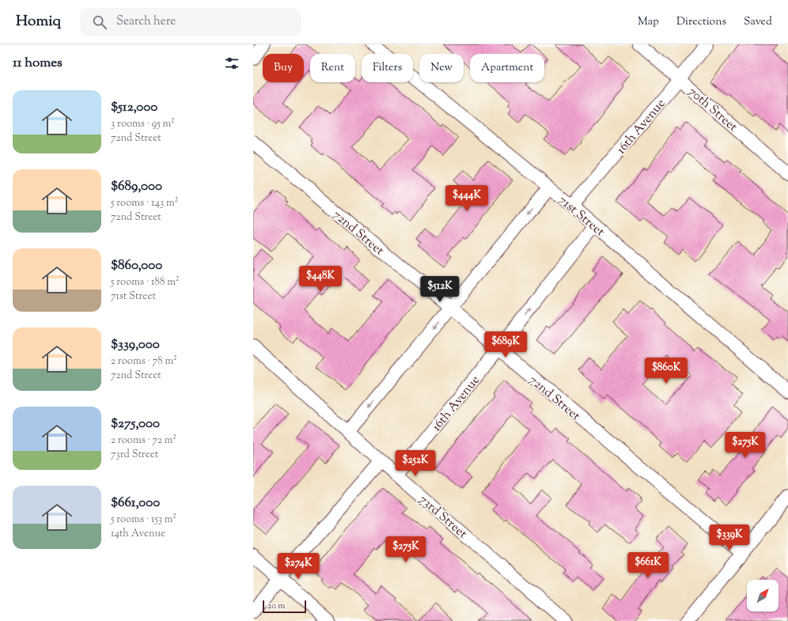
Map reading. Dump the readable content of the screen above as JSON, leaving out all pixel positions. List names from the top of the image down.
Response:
{
  "streets": {
    "street": [
      "70th Street",
      "16th Avenue",
      "71st Street",
      "72nd Street",
      "73rd Street"
    ]
  },
  "crossings": [
    ["70th Street", "16th Avenue"],
    ["16th Avenue", "71st Street"],
    ["16th Avenue", "72nd Street"],
    ["16th Avenue", "73rd Street"]
  ],
  "scale_bar": "20 m",
  "north": "top right",
  "page": {
    "header": "Homiq",
    "search": "Search here",
    "nav": ["Map", "Directions", "Saved"],
    "heading": "11 homes",
    "chip": [
      "Buy",
      "Rent",
      "Filters",
      "New",
      "Apartment"
    ],
    "list": [
      {
        "name": "$512,000",
        "note": "3 rooms · 95 m² · 72nd Street"
      },
      {
        "name": "$689,000",
        "note": "5 rooms · 143 m² · 72nd Street"
      },
      {
        "name": "$860,000",
        "note": "5 rooms · 188 m² · 71st Street"
      },
      {
        "name": "$339,000",
        "note": "2 rooms · 78 m² · 72nd Street"
      },
      {
        "name": "$275,000",
        "note": "2 rooms · 72 m² · 73rd Street"
      },
      {
        "name": "$661,000",
        "note": "5 rooms · 153 m² · 14th Avenue"
      }
    ],
    "price": [
      "$444K",
      "$448K",
      "$512K",
      "$689K",
      "$860K",
      "$275K",
      "$252K",
      "$339K",
      "$275K",
      "$661K",
      "$274K"
    ],
    "scale": "20 m"
  }
}
